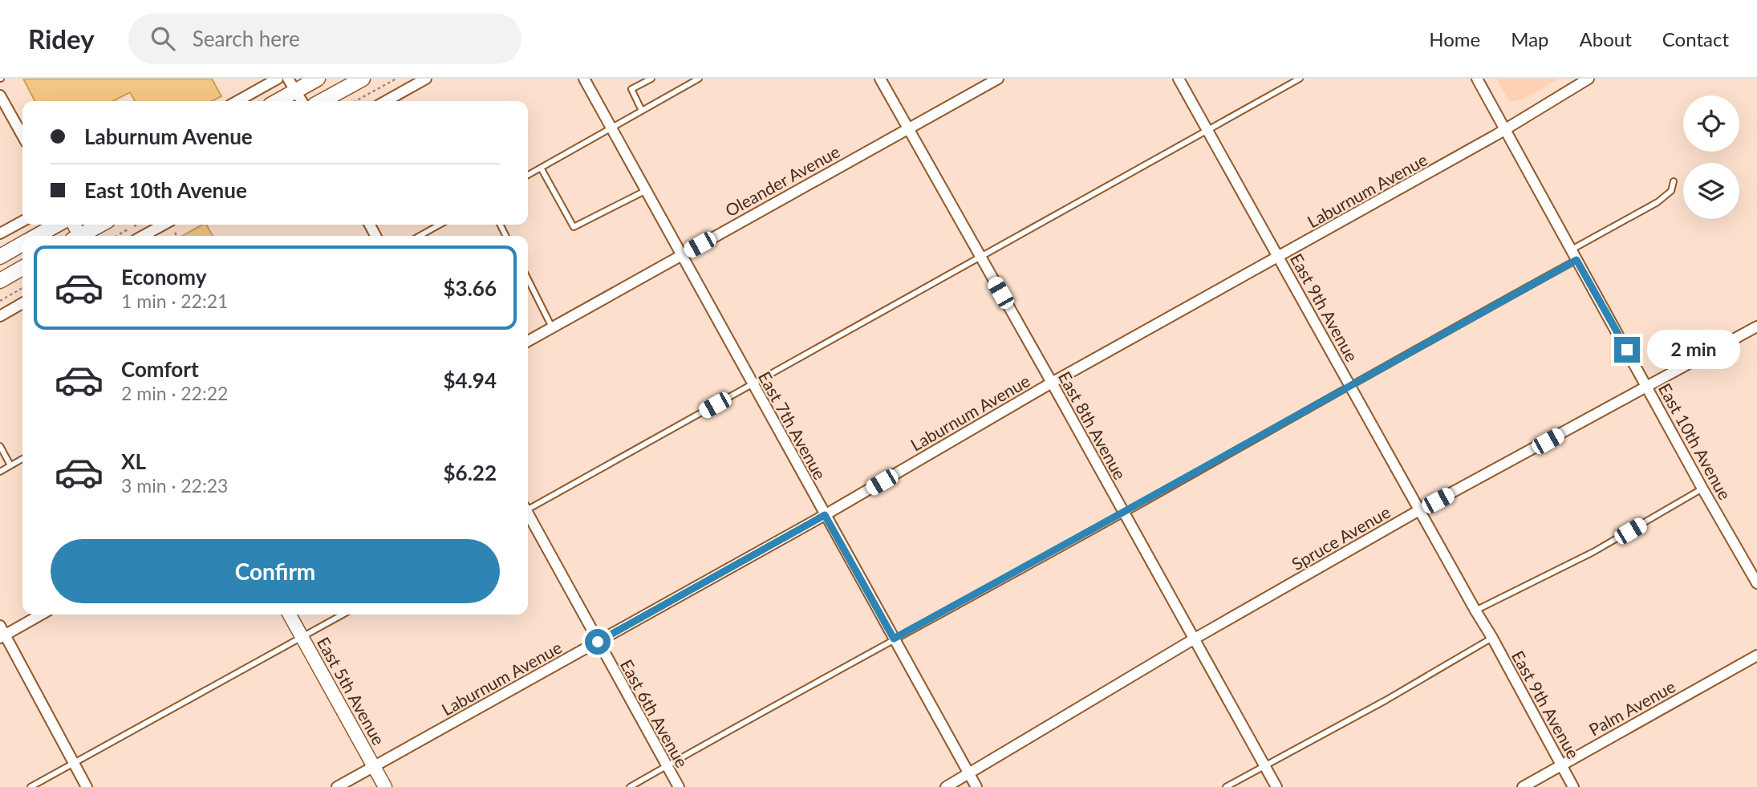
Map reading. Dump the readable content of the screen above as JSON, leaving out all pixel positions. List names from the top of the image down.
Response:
{
  "streets": {
    "street": [
      "Oleander Avenue",
      "Laburnum Avenue",
      "East 9th Avenue",
      "East 7th Avenue",
      "East 8th Avenue",
      "East 10th Avenue",
      "Spruce Avenue",
      "East 5th Avenue",
      "Palm Avenue",
      "East 6th Avenue"
    ]
  },
  "crossings": [
    ["Oleander Avenue", "East 7th Avenue"],
    ["Oleander Avenue", "East 8th Avenue"],
    ["Laburnum Avenue", "East 9th Avenue"],
    ["Laburnum Avenue", "East 7th Avenue"],
    ["Laburnum Avenue", "East 8th Avenue"],
    ["Laburnum Avenue", "East 10th Avenue"],
    ["Laburnum Avenue", "East 5th Avenue"],
    ["Laburnum Avenue", "East 6th Avenue"],
    ["East 9th Avenue", "Spruce Avenue"],
    ["East 9th Avenue", "Palm Avenue"],
    ["East 7th Avenue", "Spruce Avenue"],
    ["East 8th Avenue", "Spruce Avenue"],
    ["East 10th Avenue", "Spruce Avenue"]
  ],
  "page": {
    "header": "Ridey",
    "search": "Search here",
    "nav": [
      "Home",
      "Map",
      "About",
      "Contact"
    ],
    "banner": ["Laburnum Avenue", "East 10th Avenue"],
    "list": [
      {
        "name": "Economy",
        "note": "1 min · 22:21",
        "value": "$3.66"
      },
      {
        "name": "Comfort",
        "note": "2 min · 22:22",
        "value": "$4.94"
      },
      {
        "name": "XL",
        "note": "3 min · 22:23",
        "value": "$6.22"
      }
    ],
    "bubble": "2 min",
    "buttons": "Confirm"
  }
}
